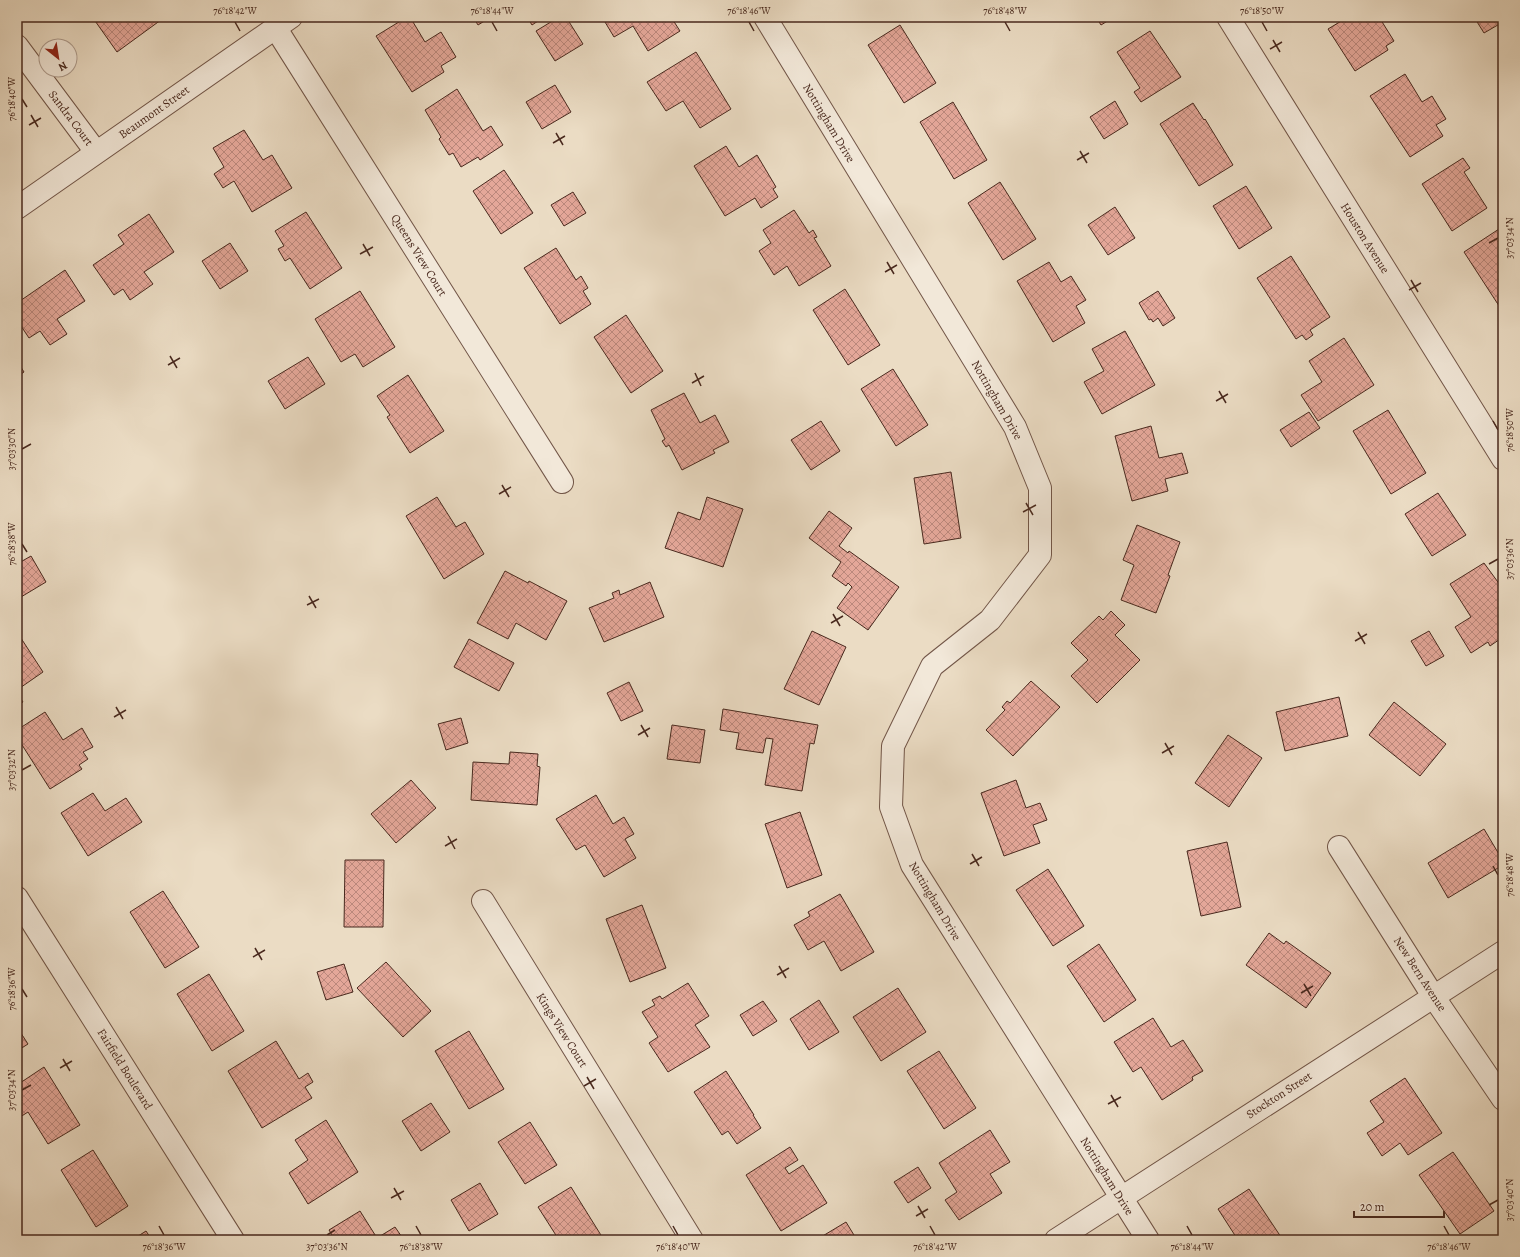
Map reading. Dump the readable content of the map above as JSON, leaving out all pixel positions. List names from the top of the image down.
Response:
{
  "streets": {
    "street": [
      "Beaumont Street",
      "Sandra Court",
      "Nottingham Drive",
      "Houston Avenue",
      "Queens View Court",
      "New Bern Avenue",
      "Kings View Court",
      "Fairfield Boulevard",
      "Stockton Street"
    ]
  },
  "crossings": [
    ["Beaumont Street", "Sandra Court"],
    ["Beaumont Street", "Queens View Court"],
    ["Nottingham Drive", "Stockton Street"],
    ["New Bern Avenue", "Stockton Street"]
  ],
  "scale_bar": "20 m",
  "north": "bottom right",
  "coordinates": [
    "76°18'42\"W",
    "76°18'44\"W",
    "76°18'46\"W",
    "76°18'48\"W",
    "76°18'50\"W",
    "76°18'40\"W",
    "37°03'34\"N",
    "37°03'30\"N",
    "76°18'38\"W",
    "37°03'36\"N",
    "37°03'32\"N",
    "76°18'36\"W",
    "37°03'40\"N"
  ]
}
